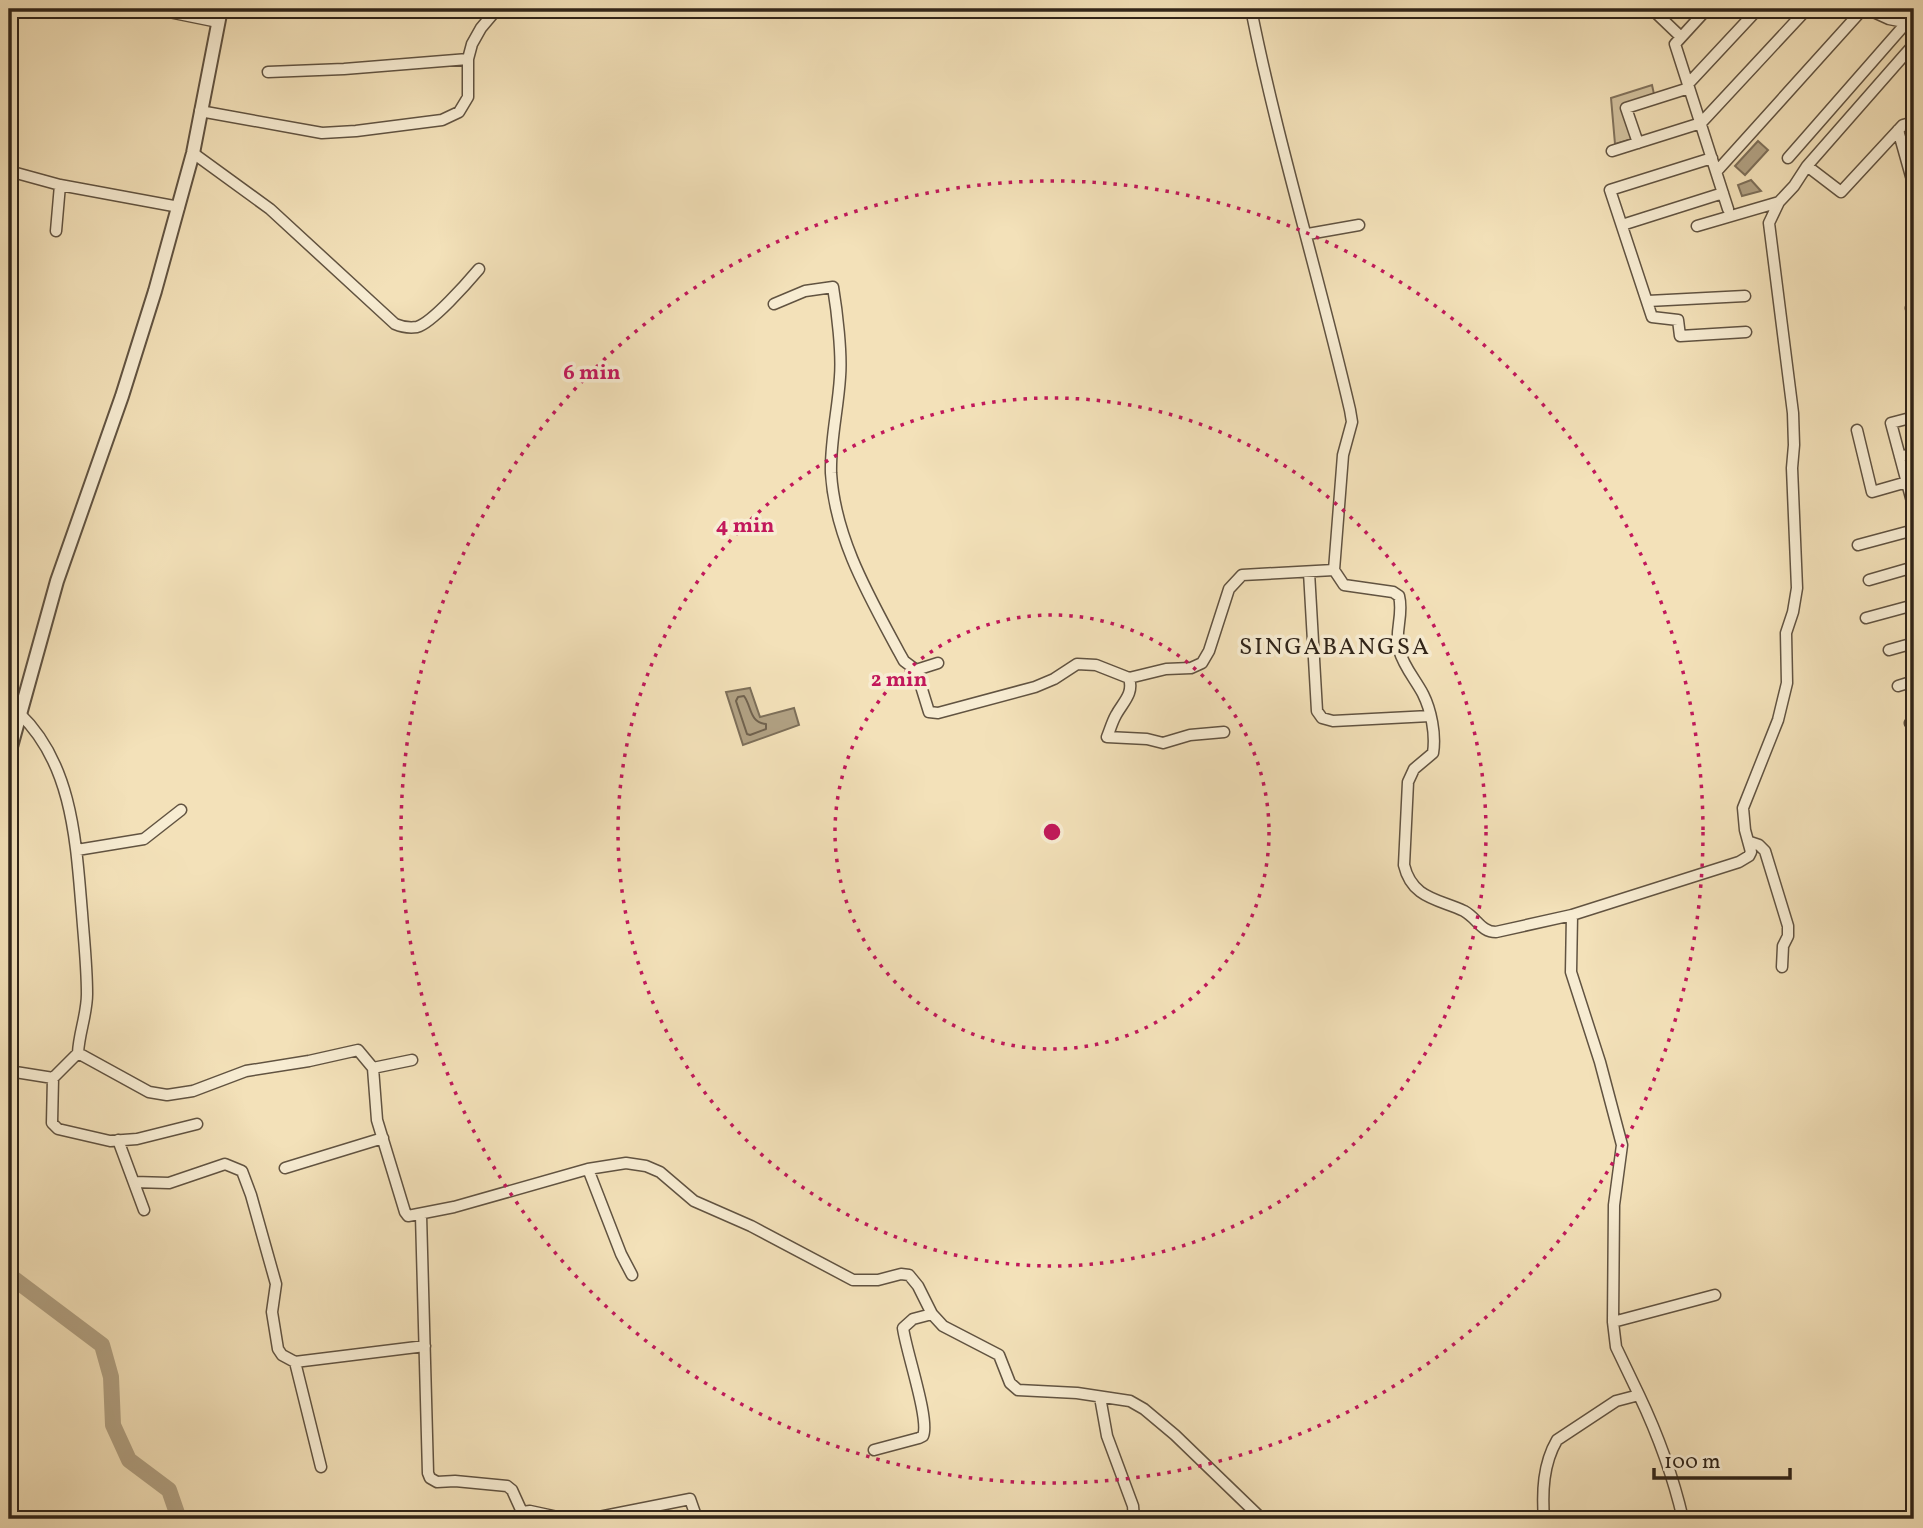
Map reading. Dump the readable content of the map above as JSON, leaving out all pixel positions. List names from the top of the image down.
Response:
{
  "districts": ["SINGABANGSA"],
  "scale_bar": "100 m",
  "rings": ["6 min", "4 min", "2 min"]
}
